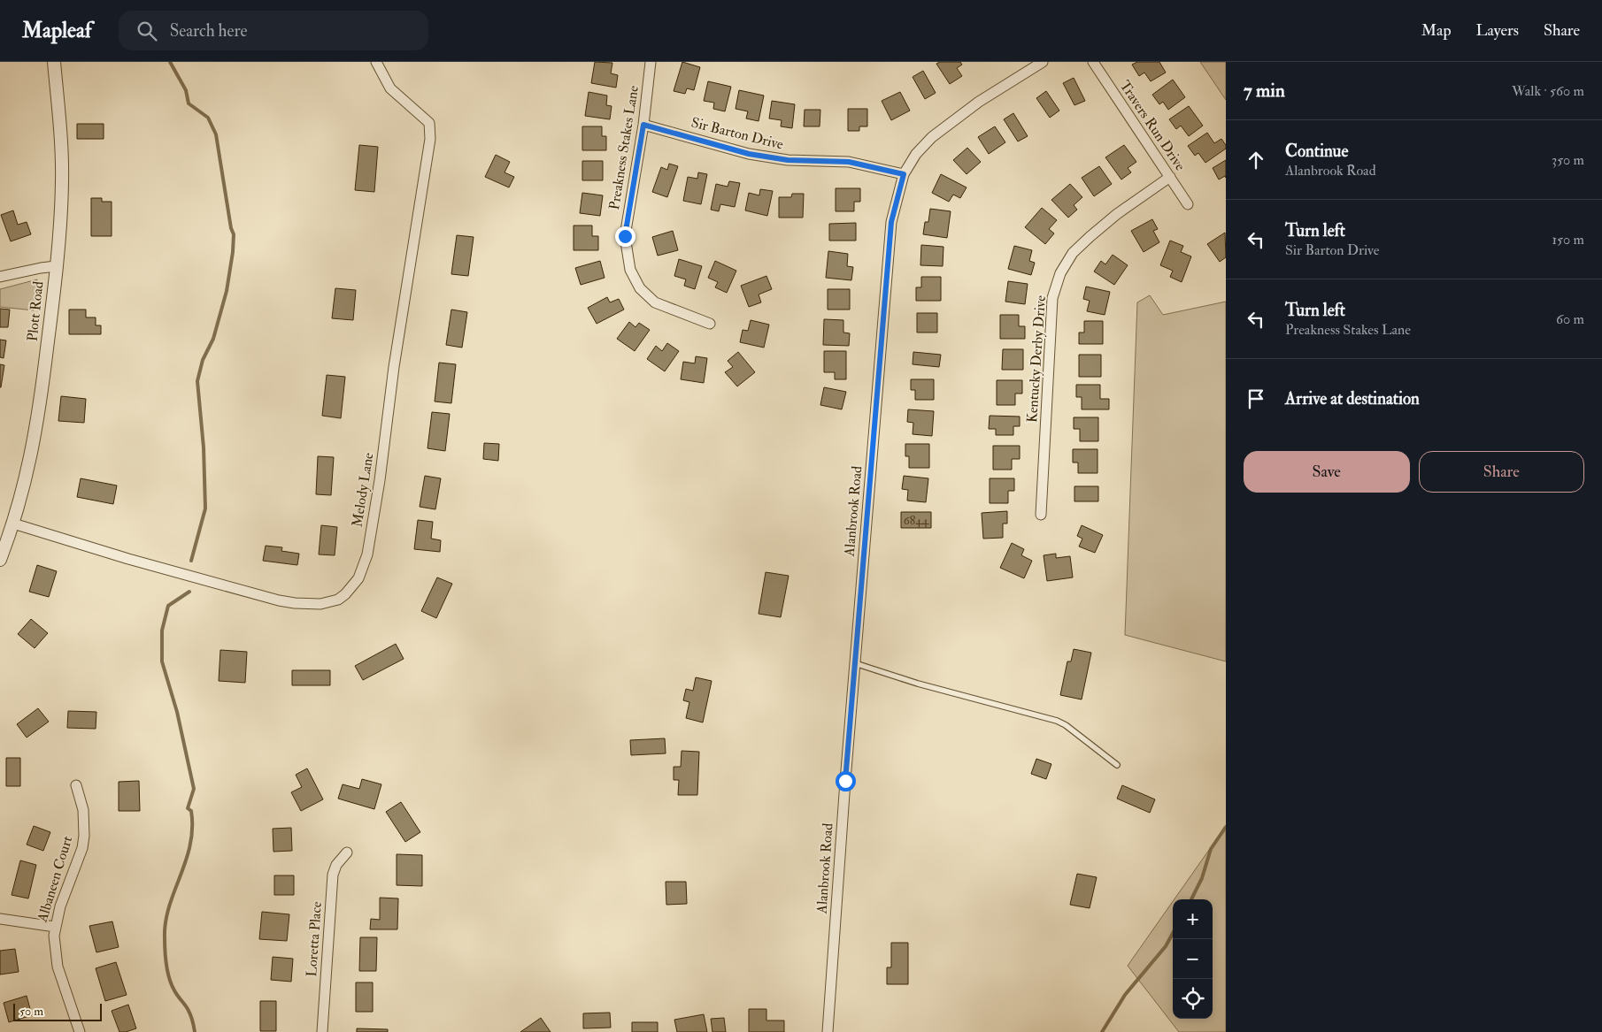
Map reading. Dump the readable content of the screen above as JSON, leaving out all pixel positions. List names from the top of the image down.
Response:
{
  "streets": {
    "street": [
      "Travers Run Drive",
      "Sir Barton Drive",
      "Preakness Stakes Lane",
      "Plott Road",
      "Kentucky Derby Drive",
      "Melody Lane",
      "Alanbrook Road",
      "Albaneen Court",
      "Loretta Place"
    ]
  },
  "crossings": [
    ["Travers Run Drive", "Kentucky Derby Drive"],
    ["Sir Barton Drive", "Preakness Stakes Lane"],
    ["Sir Barton Drive", "Alanbrook Road"],
    ["Plott Road", "Melody Lane"]
  ],
  "house_numbers": ["6844"],
  "scale_bar": "50 m",
  "page": {
    "header": "Mapleaf",
    "search": "Search here",
    "nav": ["Map", "Layers", "Share"],
    "heading": ["7 min", "Walk · 560 m"],
    "list": [
      ["Continue", "Alanbrook Road", "350 m"],
      ["Turn left", "Sir Barton Drive", "150 m"],
      ["Turn left", "Preakness Stakes Lane", "60 m"],
      "Arrive at destination"
    ],
    "buttons": ["Save", "Share"],
    "map_buttons": ["+", "−"],
    "scale": "50 m"
  }
}
